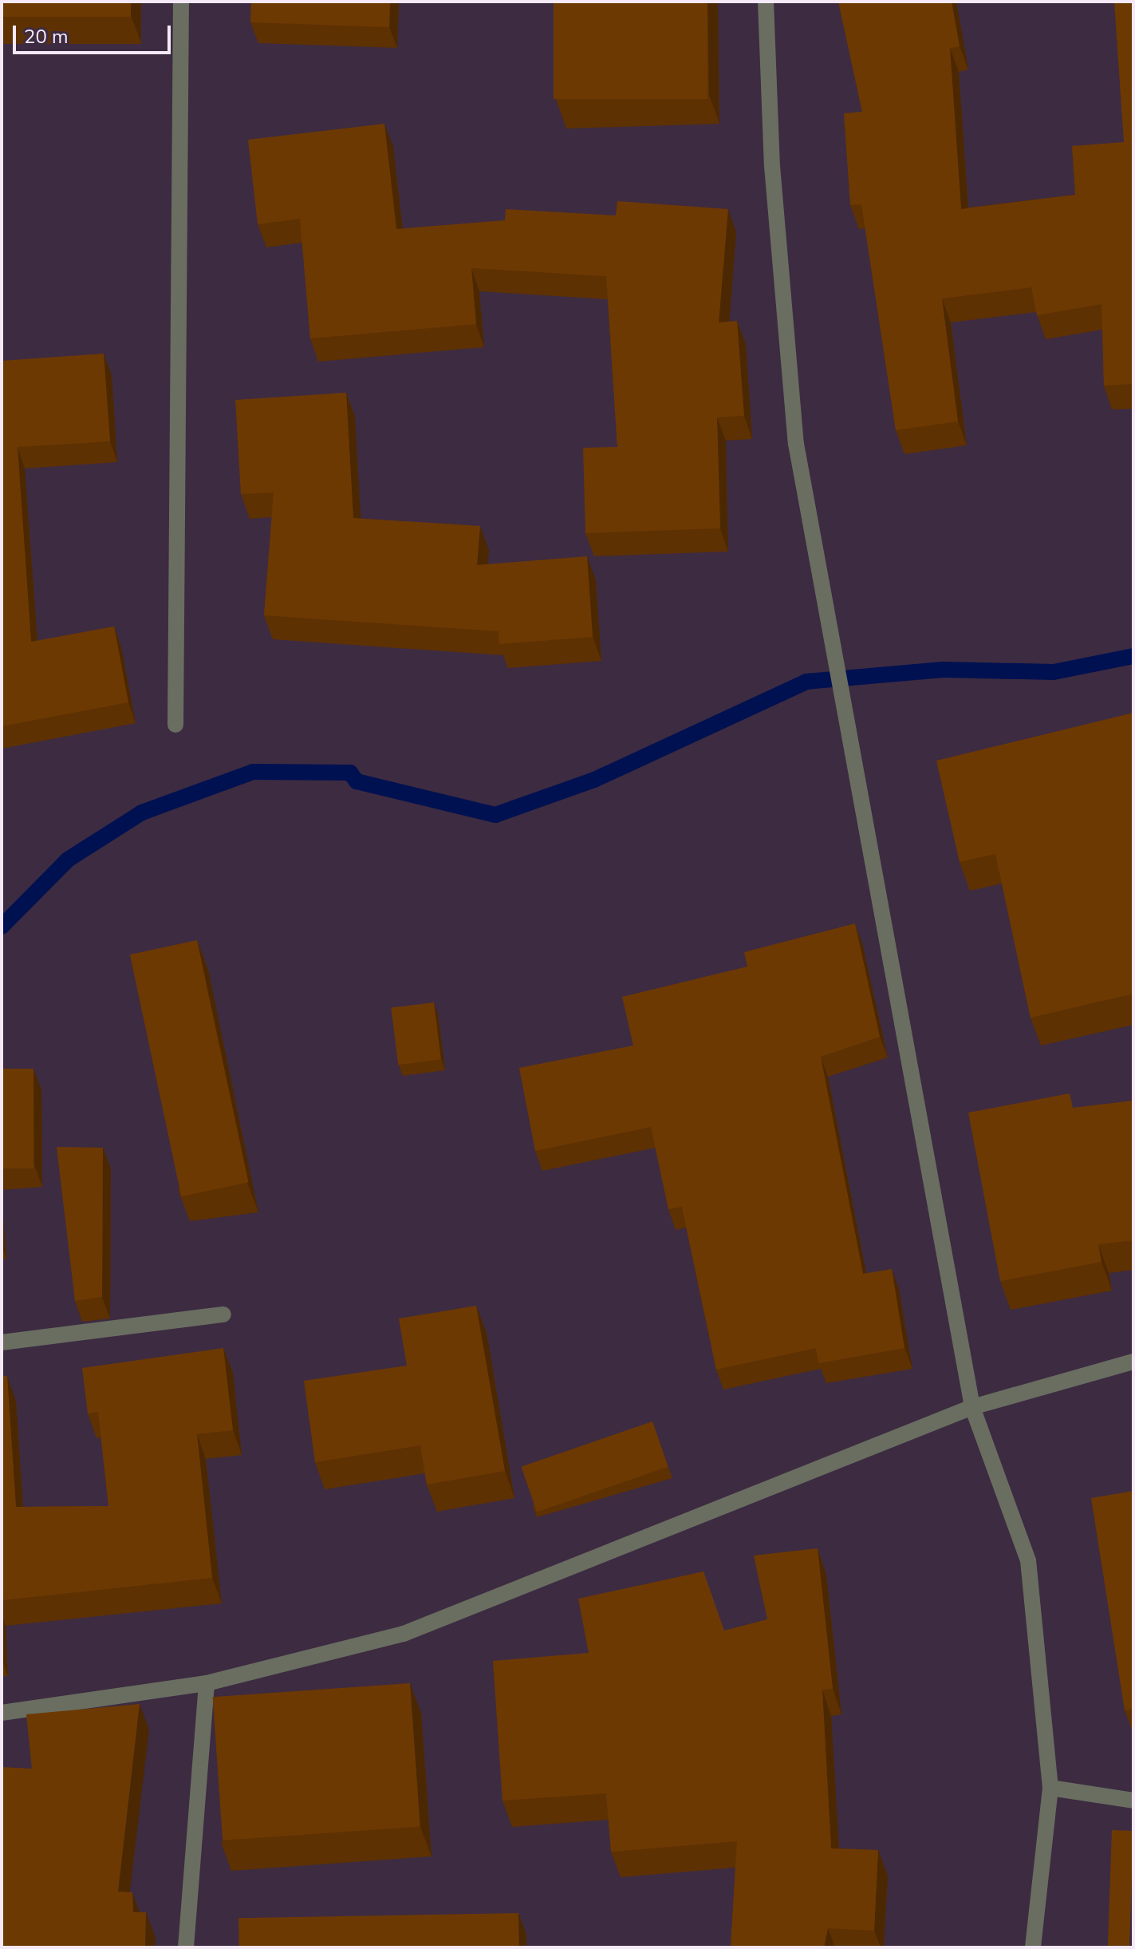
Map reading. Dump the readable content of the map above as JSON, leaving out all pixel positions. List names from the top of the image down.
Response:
{
  "scale_bar": "20 m"
}
